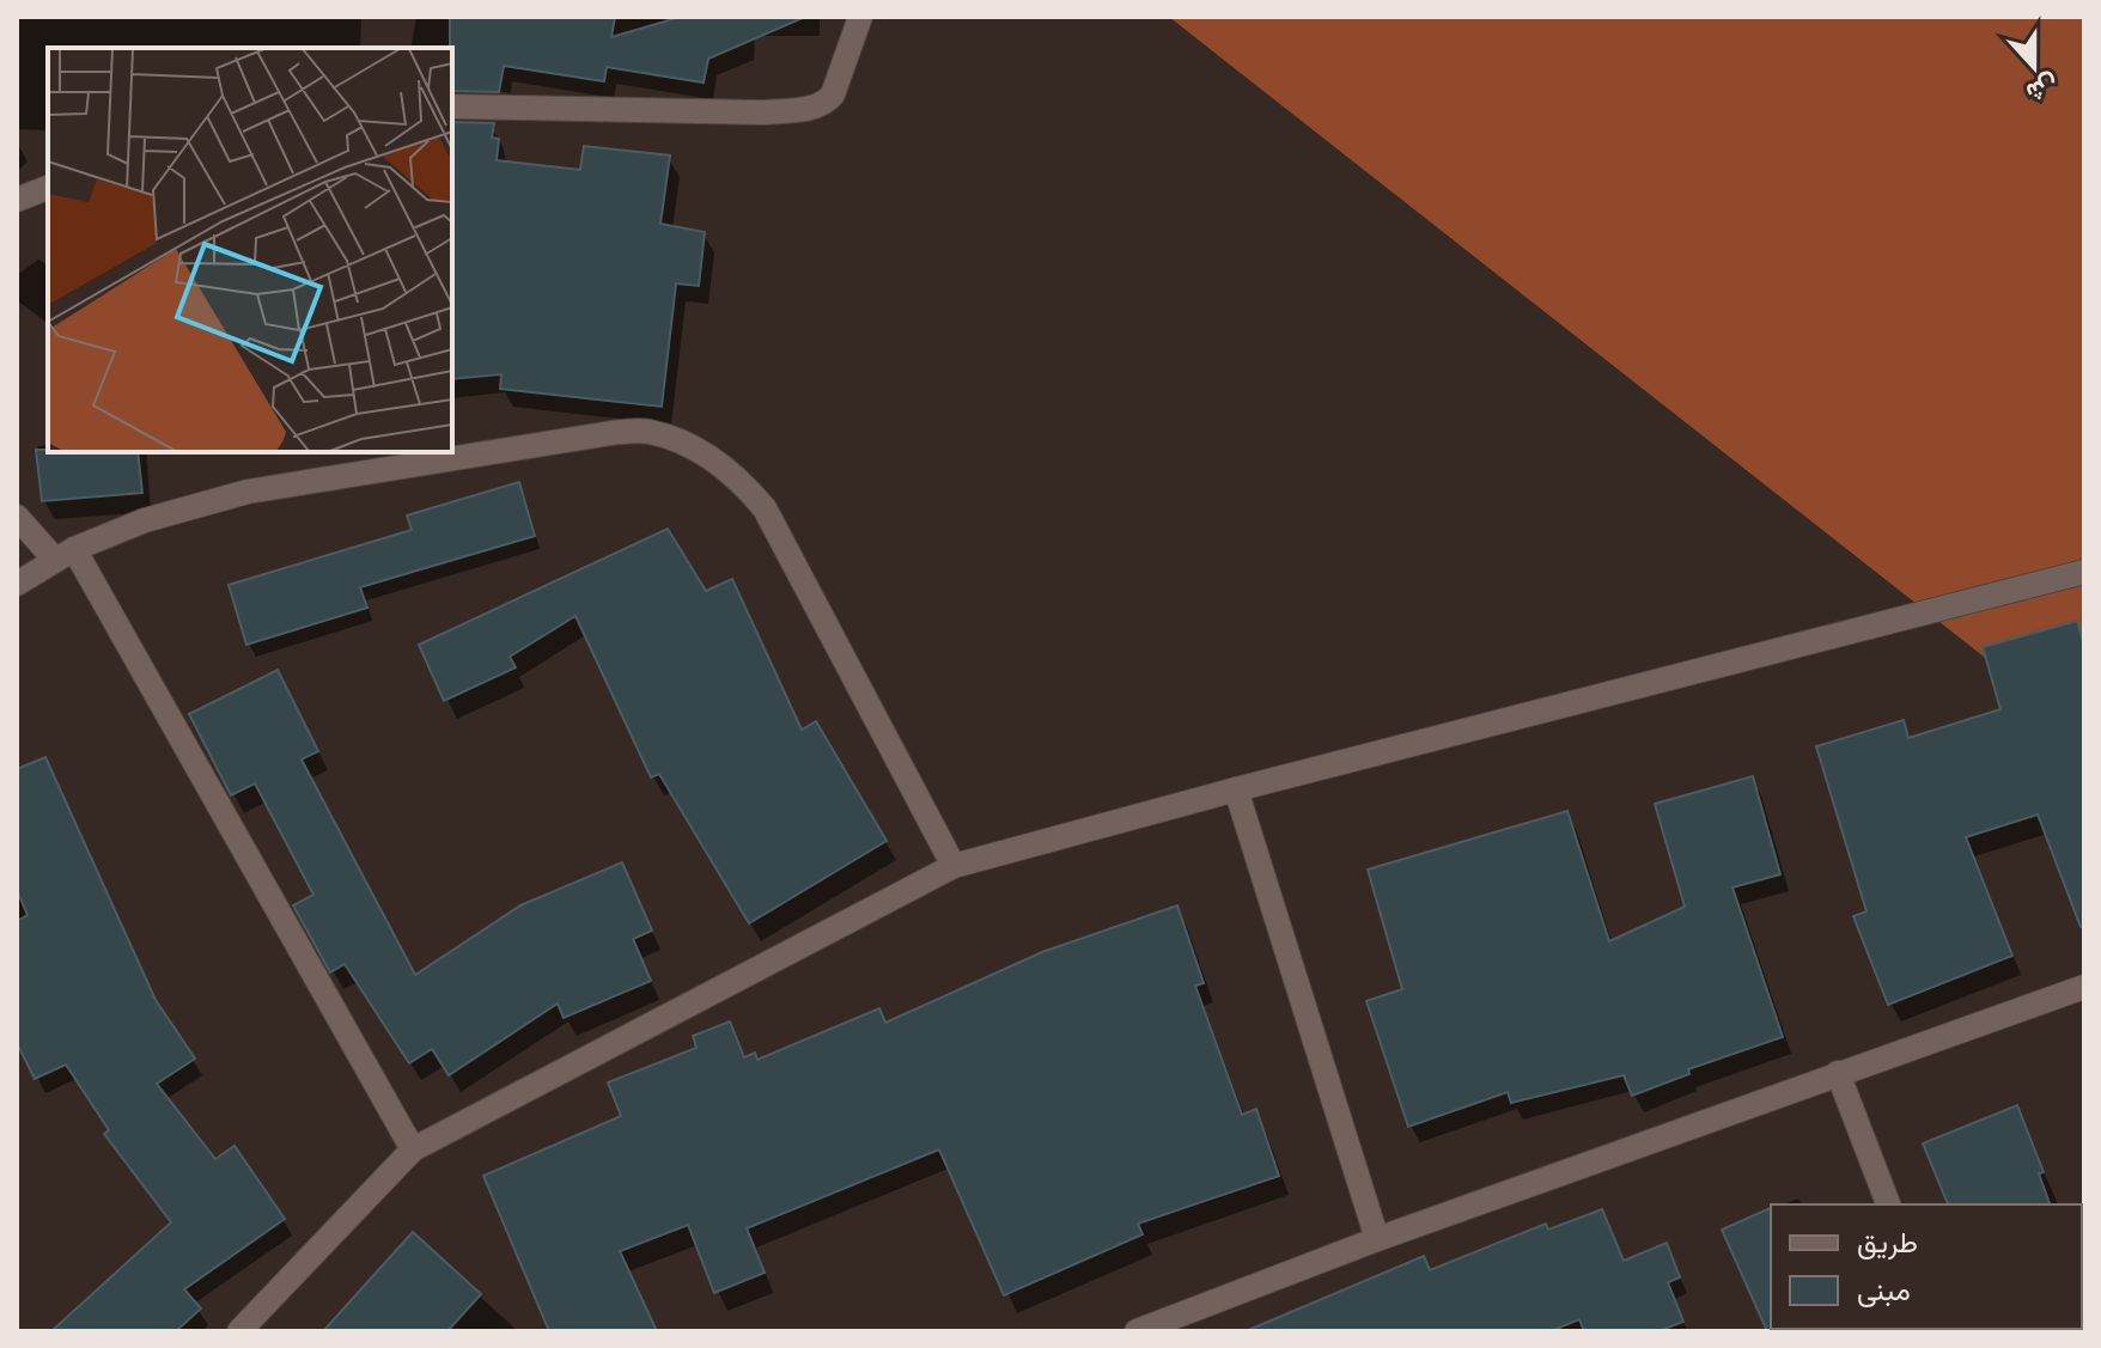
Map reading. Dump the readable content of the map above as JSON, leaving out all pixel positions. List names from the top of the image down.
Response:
{
  "legend": ["طريق", "مبنى"],
  "north": "bottom"
}
